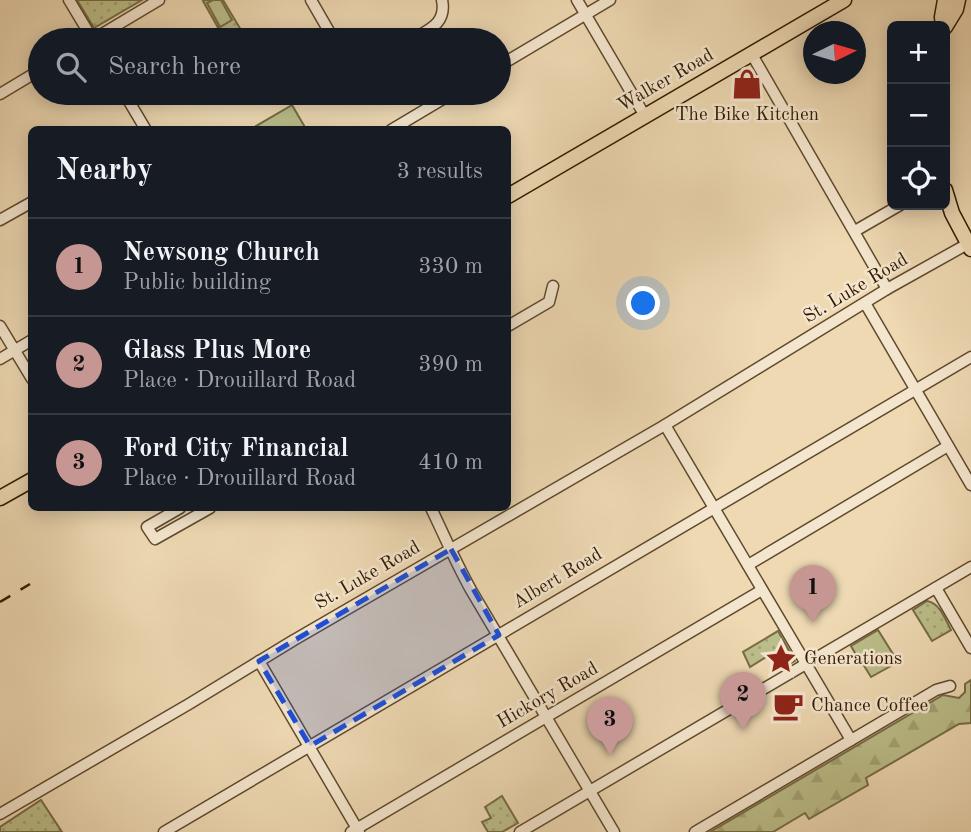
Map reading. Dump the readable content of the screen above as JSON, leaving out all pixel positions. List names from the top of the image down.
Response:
{
  "streets": {
    "main road": ["Walker Road"],
    "street": ["St. Luke Road", "Albert Road", "Hickory Road"]
  },
  "places": {
    "shop": ["The Bike Kitchen"],
    "place": ["Generations"],
    "cafe": ["Chance Coffee"]
  },
  "north": "right",
  "page": {
    "map_buttons": ["+", "−"],
    "search": "Search here",
    "heading": ["Nearby", "3 results"],
    "list": [
      {
        "mark": "1",
        "name": "Newsong Church",
        "note": "Public building",
        "value": "330 m"
      },
      {
        "mark": "2",
        "name": "Glass Plus More",
        "note": "Place · Drouillard Road",
        "value": "390 m"
      },
      {
        "mark": "3",
        "name": "Ford City Financial",
        "note": "Place · Drouillard Road",
        "value": "410 m"
      }
    ],
    "pins": ["1", "2", "3"]
  }
}
